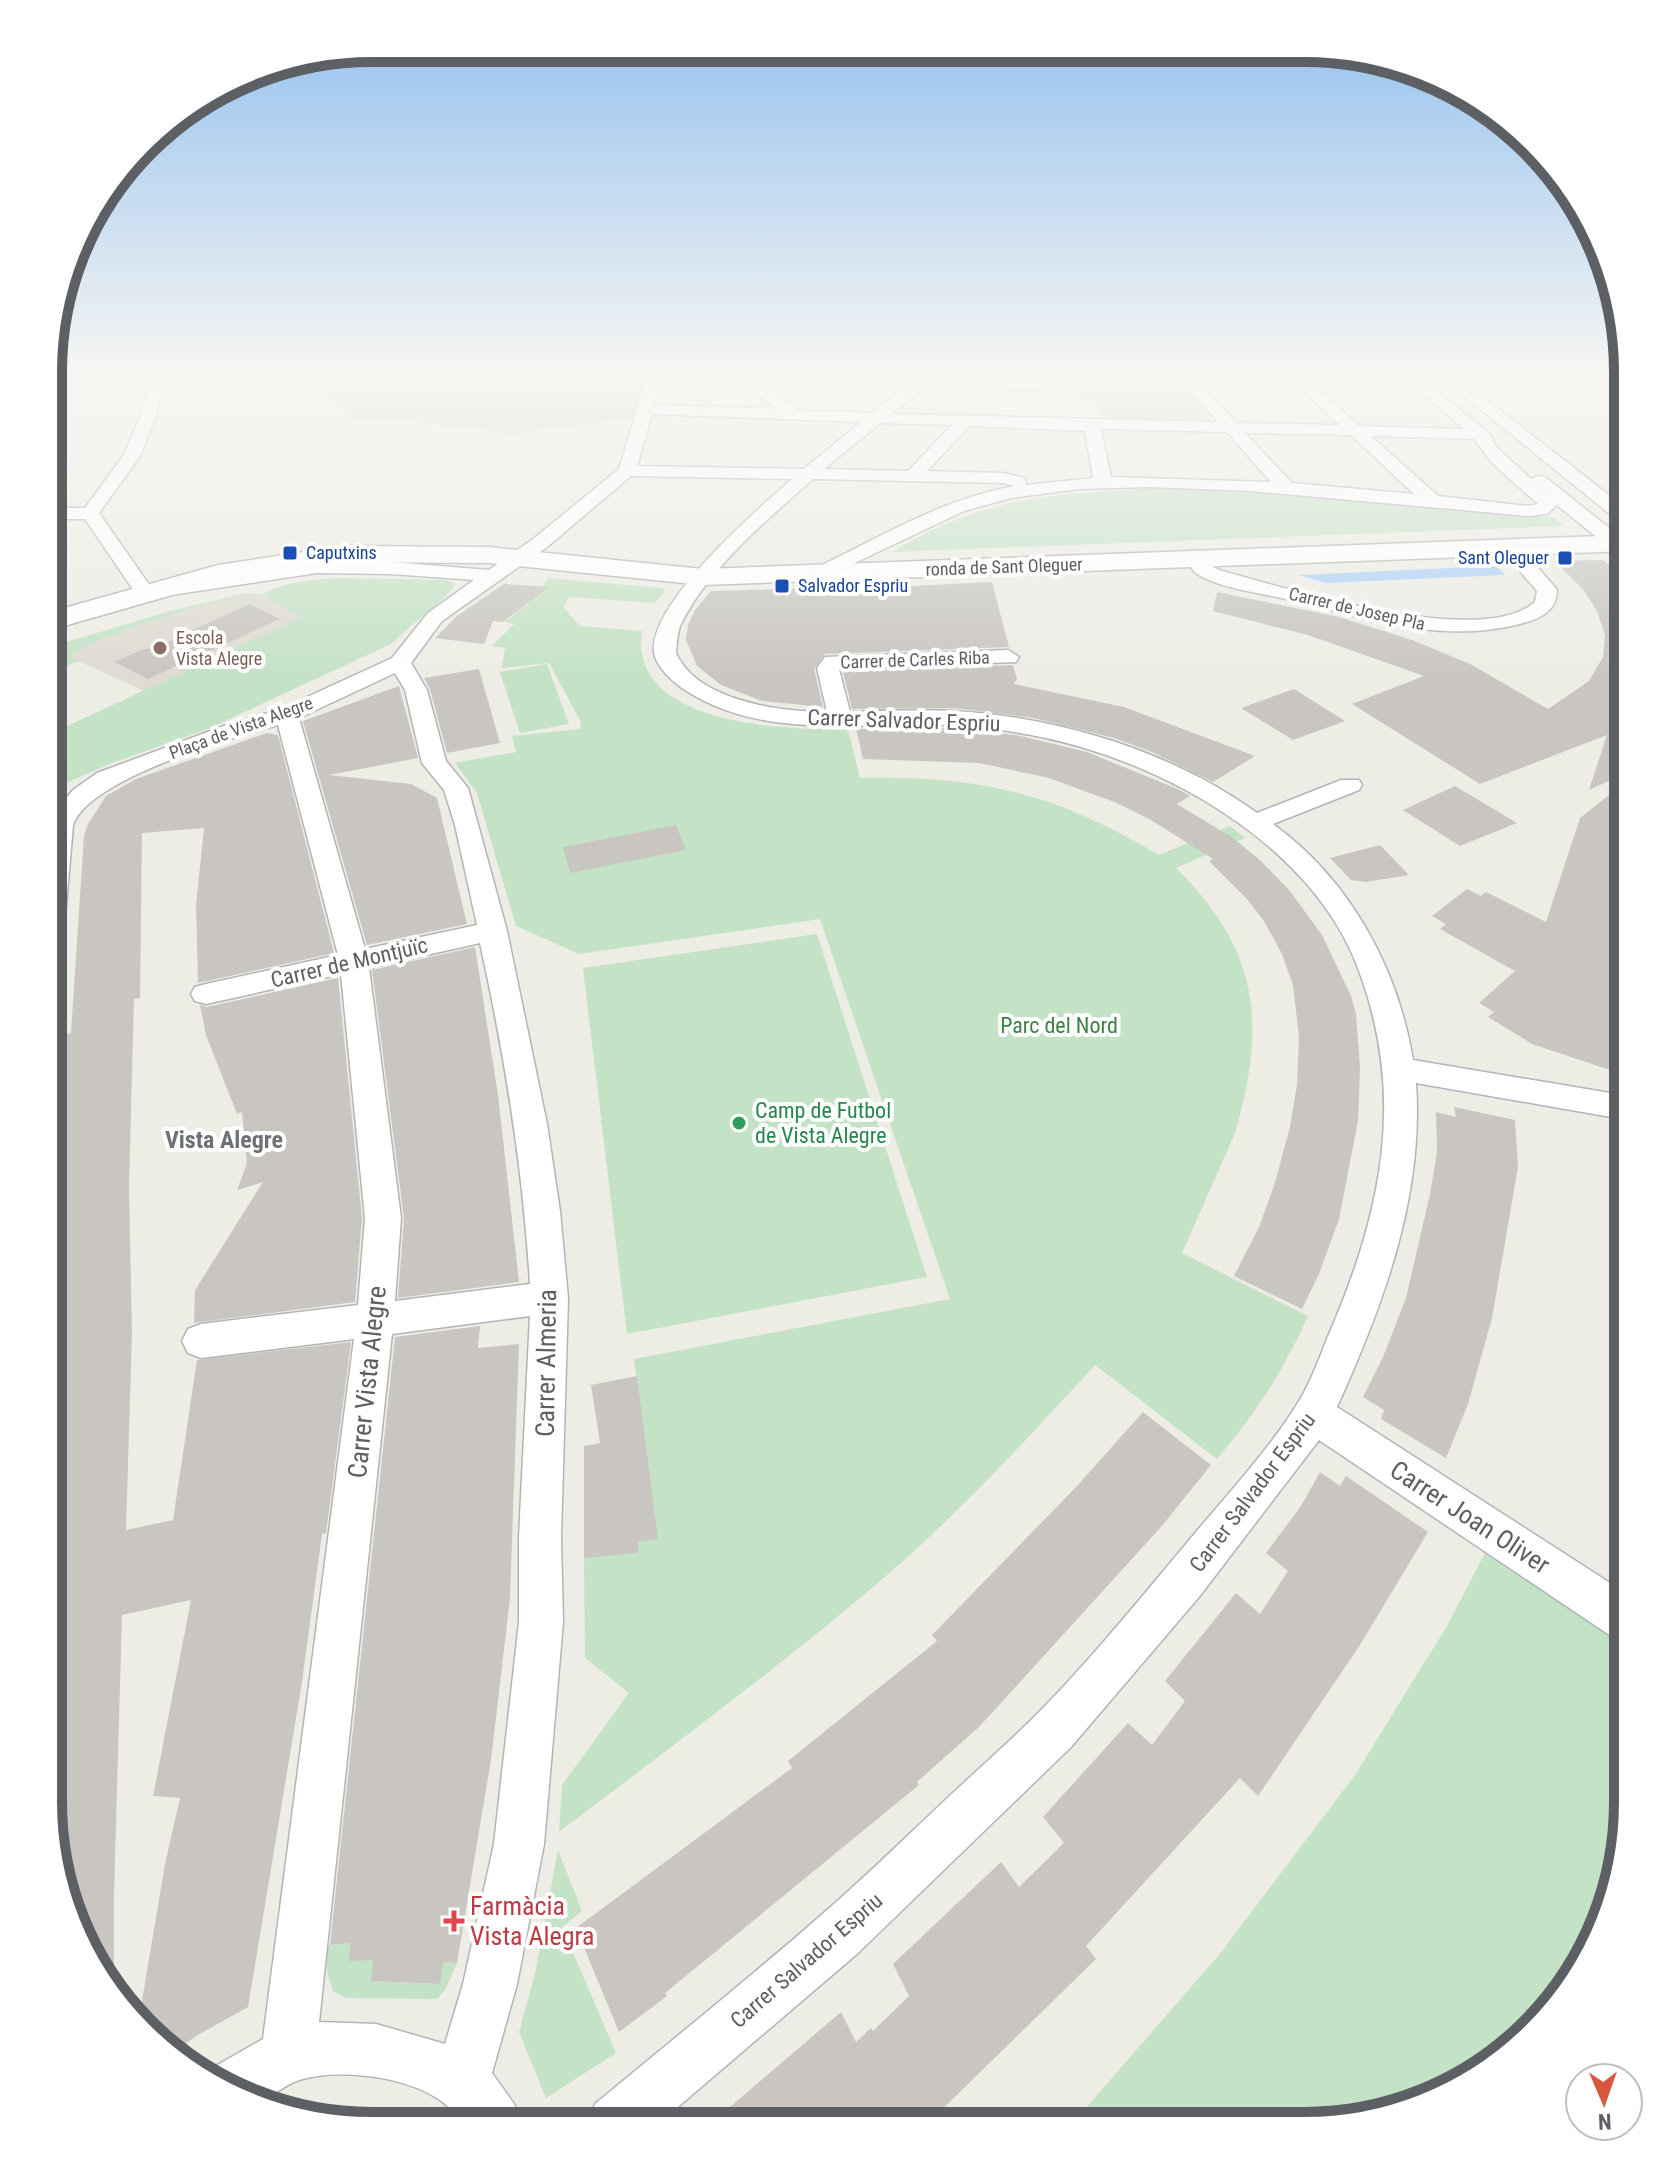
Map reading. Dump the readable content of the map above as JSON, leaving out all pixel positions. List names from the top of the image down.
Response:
{
  "streets": {
    "street": [
      "ronda de Sant Oleguer",
      "Carrer de Josep Pla",
      "Carrer de Carles Riba",
      "Carrer Salvador Espriu",
      "Plaça de Vista Alegre",
      "Carrer de Montjuïc",
      "Carrer Almeria",
      "Carrer Vista Alegre",
      "Carrer Joan Oliver"
    ]
  },
  "crossings": [
    ["ronda de Sant Oleguer", "Carrer de Josep Pla"],
    ["ronda de Sant Oleguer", "Carrer Salvador Espriu"],
    ["Carrer de Carles Riba", "Carrer Salvador Espriu"],
    ["Carrer Salvador Espriu", "Carrer Joan Oliver"],
    ["Plaça de Vista Alegre", "Carrer Almeria"],
    ["Plaça de Vista Alegre", "Carrer Vista Alegre"],
    ["Carrer de Montjuïc", "Carrer Almeria"],
    ["Carrer de Montjuïc", "Carrer Vista Alegre"]
  ],
  "districts": ["Vista Alegre"],
  "parks": ["Parc del Nord"],
  "places": {
    "transit": ["Caputxins", "Sant Oleguer", "Salvador Espriu"],
    "other": ["Escola Vista Alegre", "Camp de Futbol de Vista Alegre"],
    "health": ["Farmàcia Vista Alegra"]
  },
  "north": "bottom"
}
